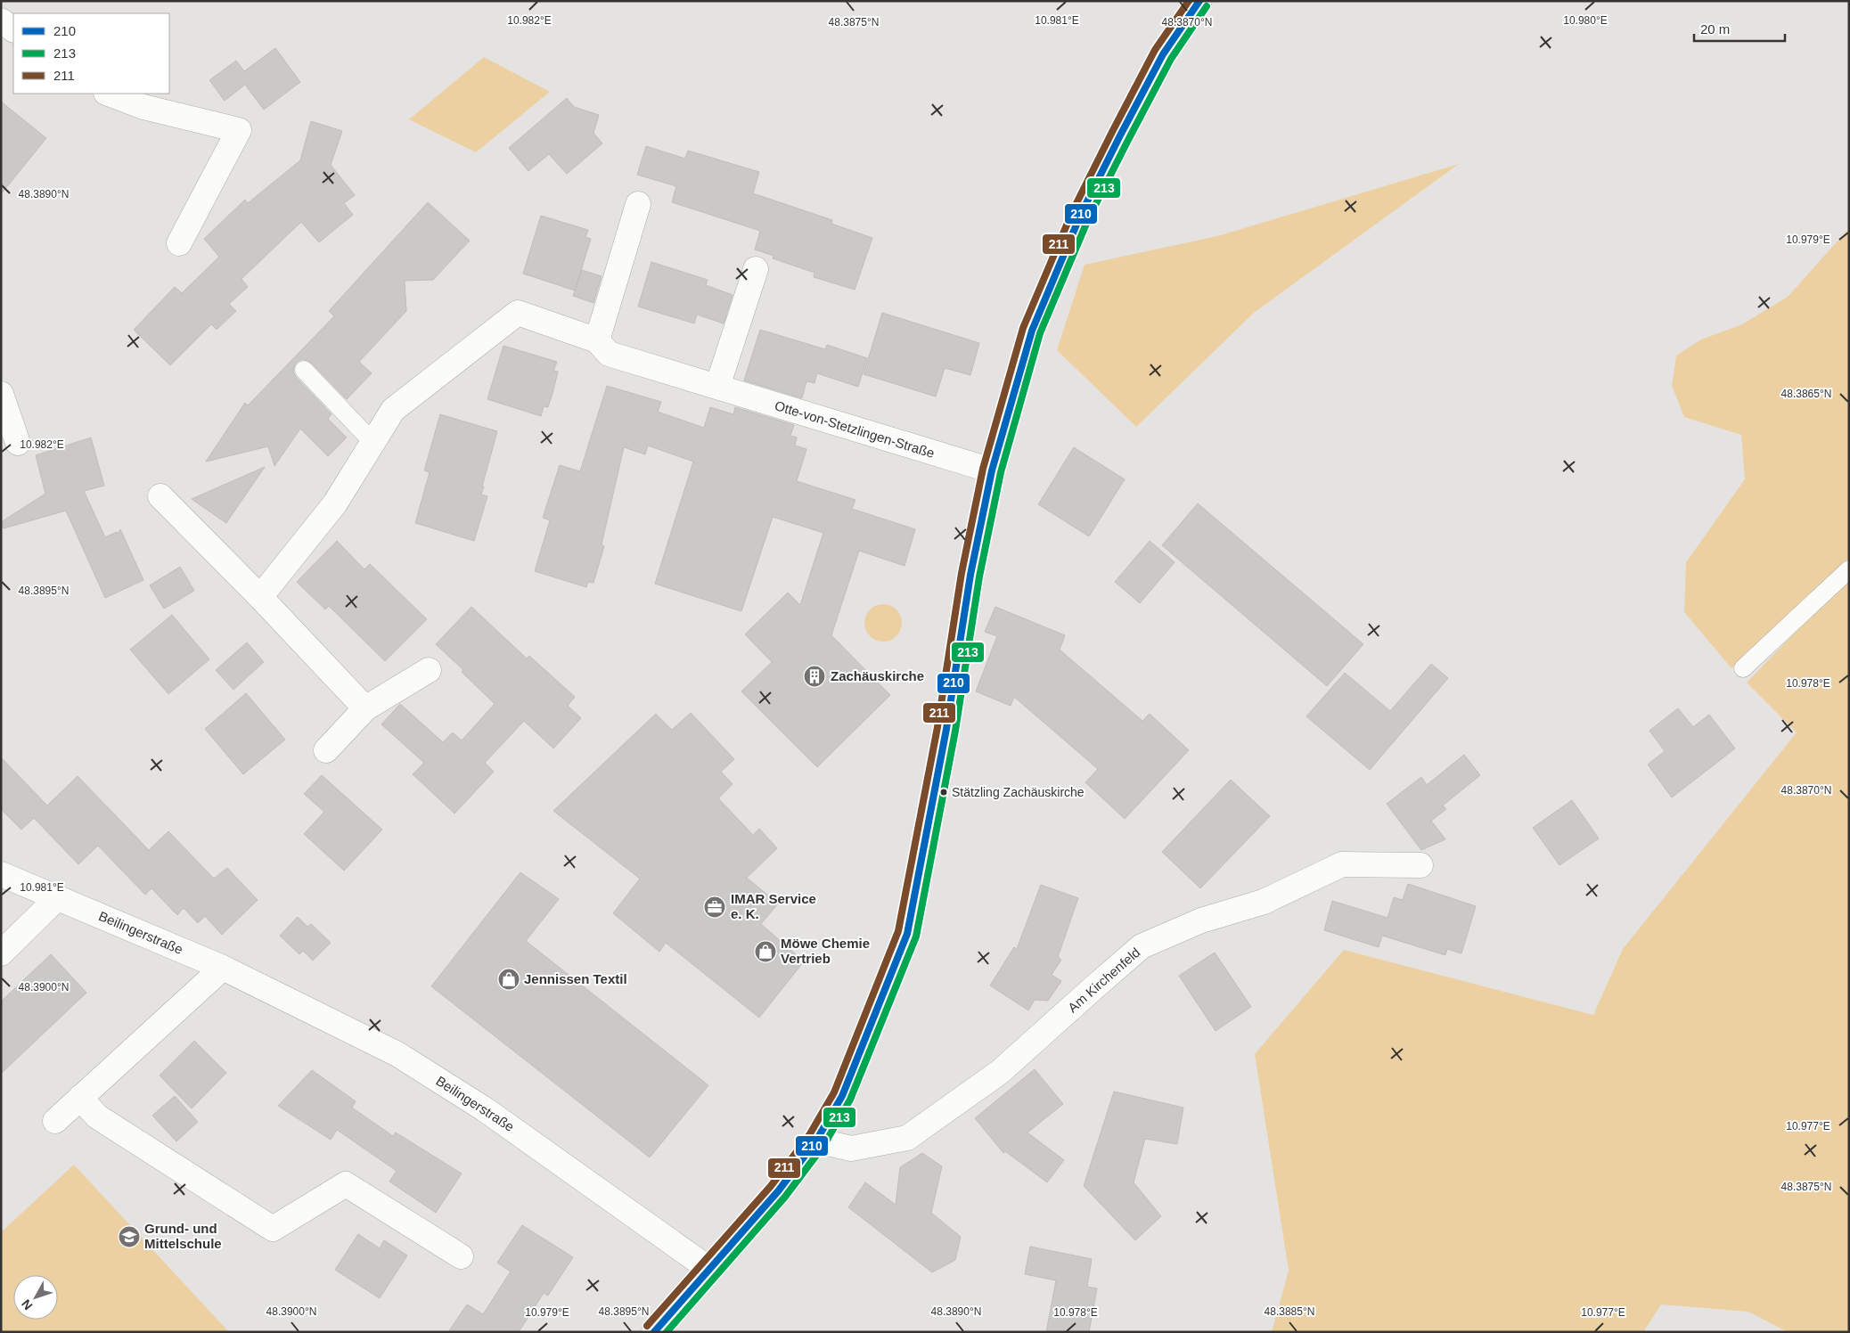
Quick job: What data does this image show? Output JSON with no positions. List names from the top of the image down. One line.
{"streets":{"street":["Otte-von-Stetzlingen-Straße","Beilingerstraße","Am Kirchenfeld"]},"places":{"building":["Zachäuskirche"],"other":["Stätzling Zachäuskirche"],"office":["IMAR Service e. K."],"shop":["Möwe Chemie Vertrieb","Jennissen Textil"],"school or university":["Grund- und Mittelschule"]},"lines":["transit line 210","transit line 211","transit line 213"],"legend":["210","213","211"],"scale_bar":"20 m","north":"bottom left","coordinates":["10.982°E","10.981°E","10.980°E","48.3875°N","48.3870°N","48.3890°N","10.979°E","48.3865°N","48.3895°N","10.978°E","48.3900°N","10.977°E","48.3885°N"]}
